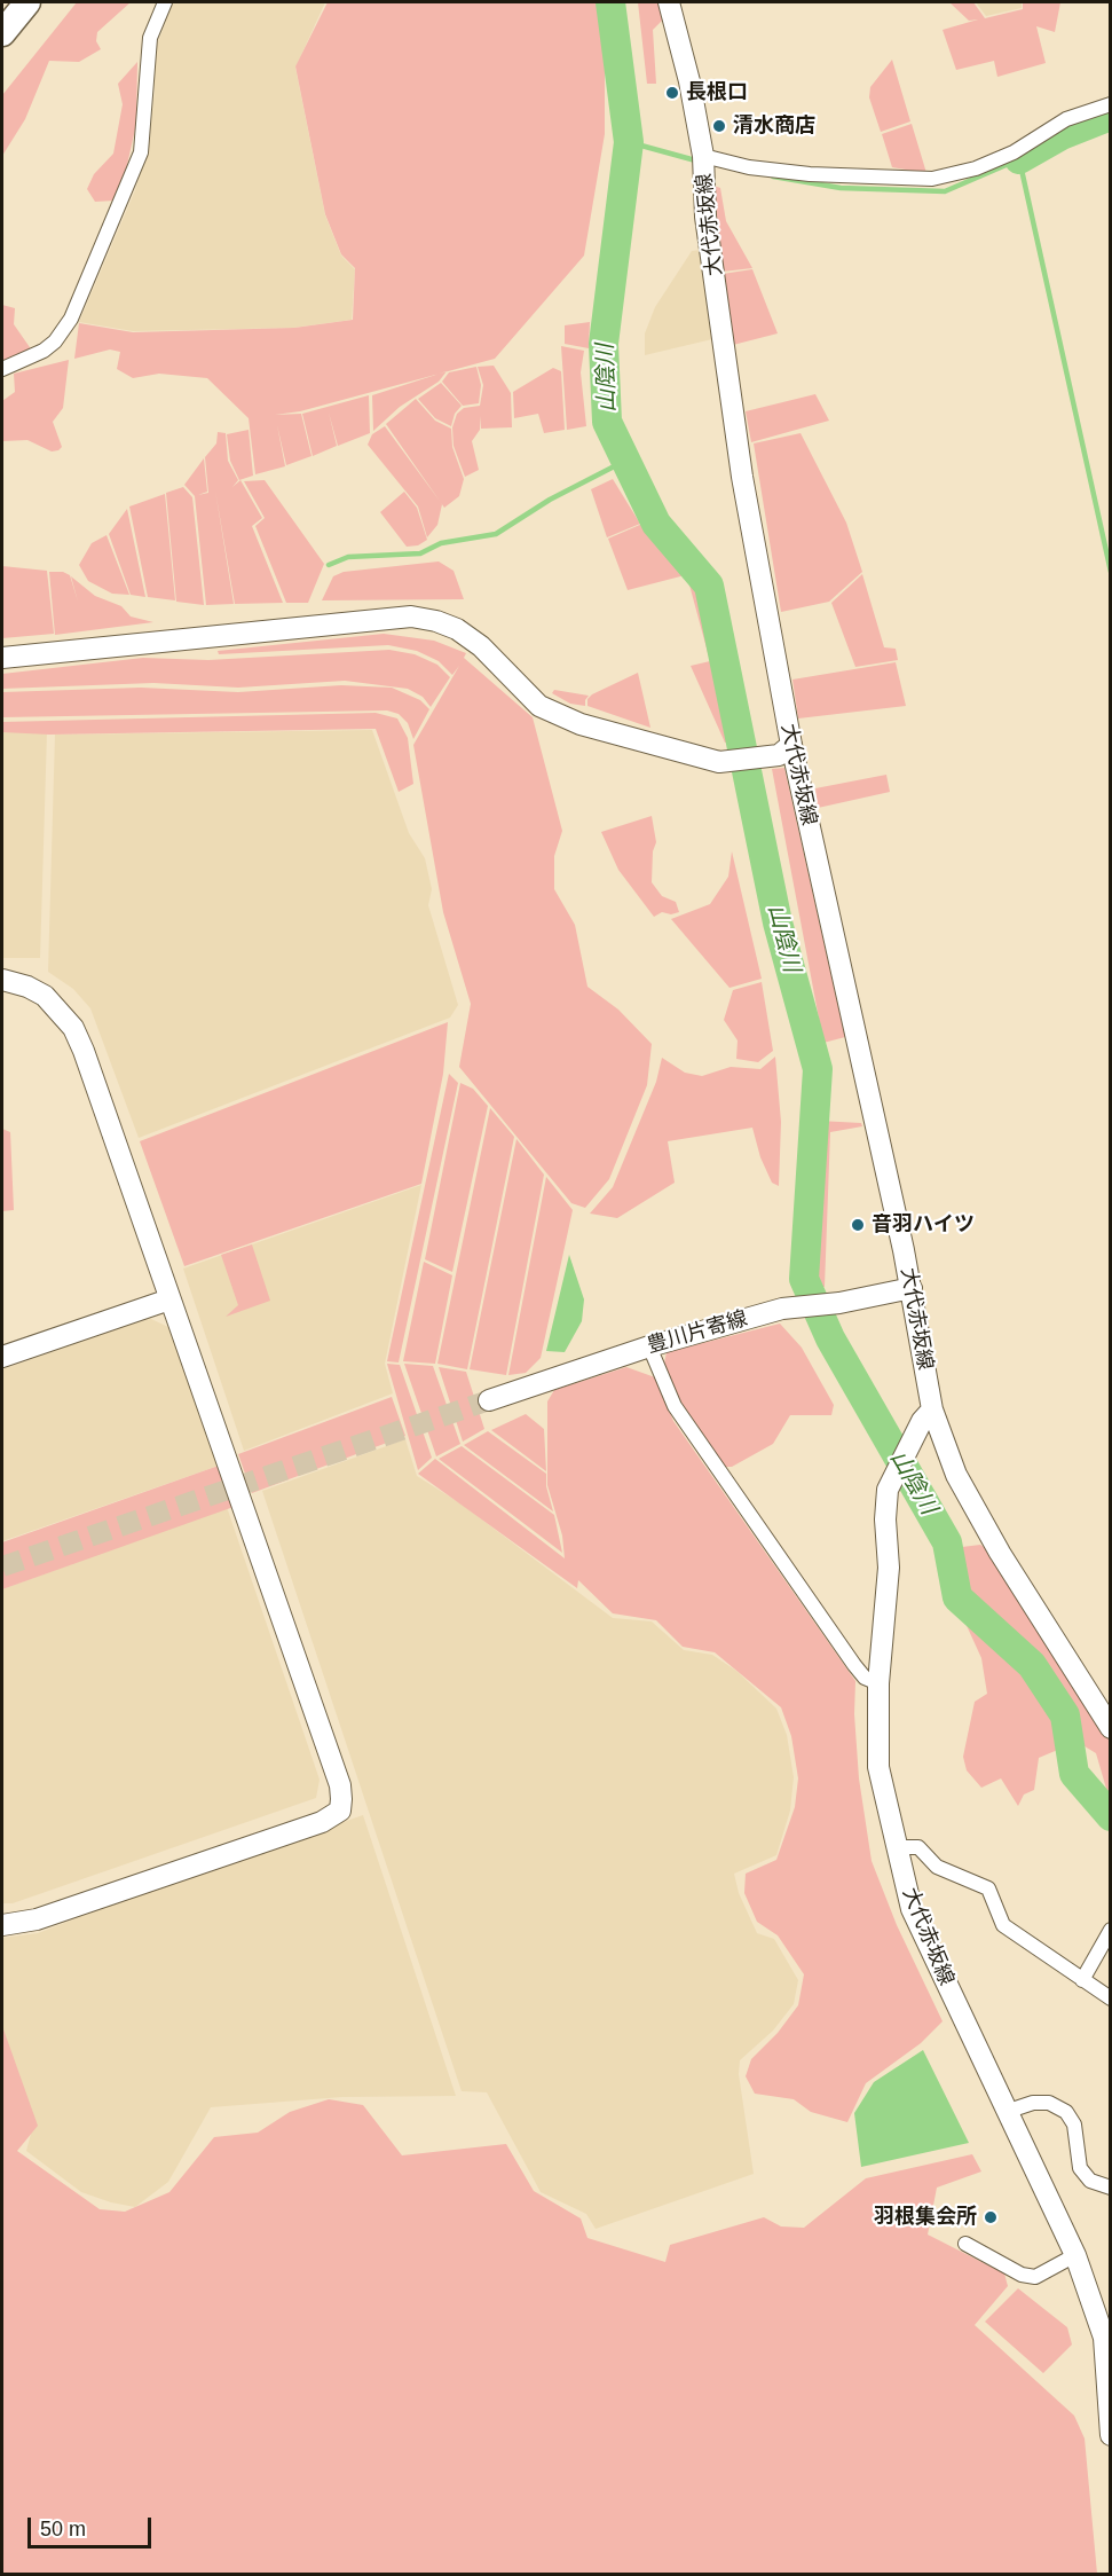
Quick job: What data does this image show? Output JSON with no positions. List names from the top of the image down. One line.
{"streets":{"main road":["大代赤坂線","豊川片寄線"]},"crossings":[["大代赤坂線","豊川片寄線"]],"water":["山陰川"],"places":["長根口","清水商店","音羽ハイツ","羽根集会所"],"scale_bar":"50 m"}
